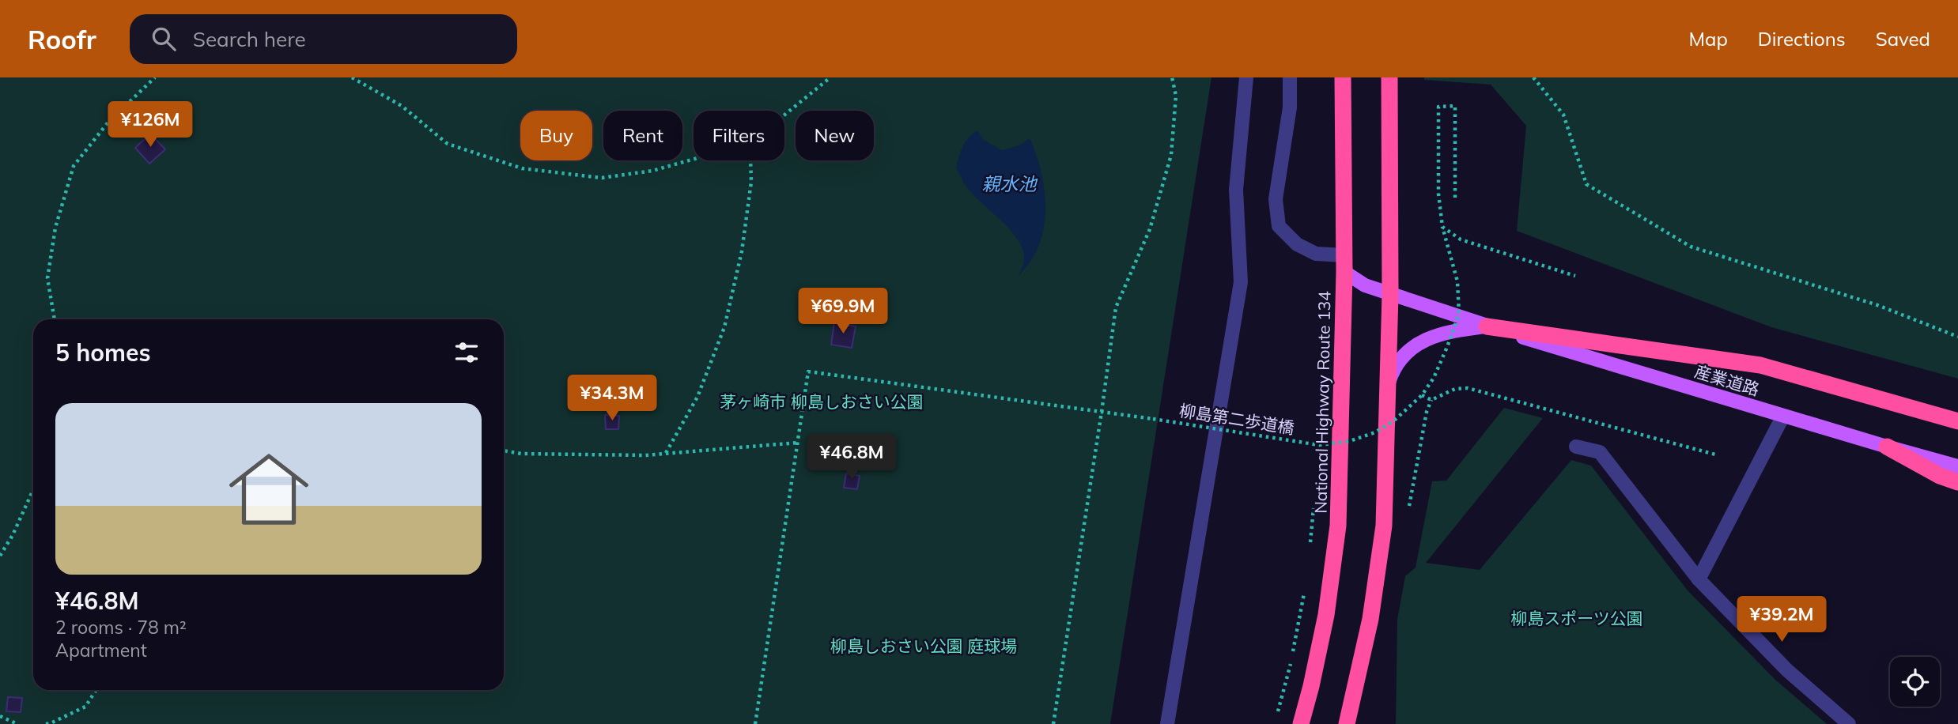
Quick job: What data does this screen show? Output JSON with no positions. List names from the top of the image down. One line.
{"streets":{"highway":["National Highway Route 134"],"main road":["産業道路"],"path":["柳島第二歩道橋"]},"crossings":[["産業道路","National Highway Route 134"]],"water":["親水池"],"parks":["茅ヶ崎市 柳島しおさい公園","柳島スポーツ公園","柳島しおさい公園 庭球場"],"page":{"header":"Roofr","search":"Search here","nav":["Map","Directions","Saved"],"price":["¥126M","¥69.9M","¥34.3M","¥46.8M","¥39.2M"],"chip":["Buy","Rent","Filters","New"],"heading":"5 homes","list":[{"name":"¥46.8M","note":"2 rooms · 78 m² · Apartment"}]}}
